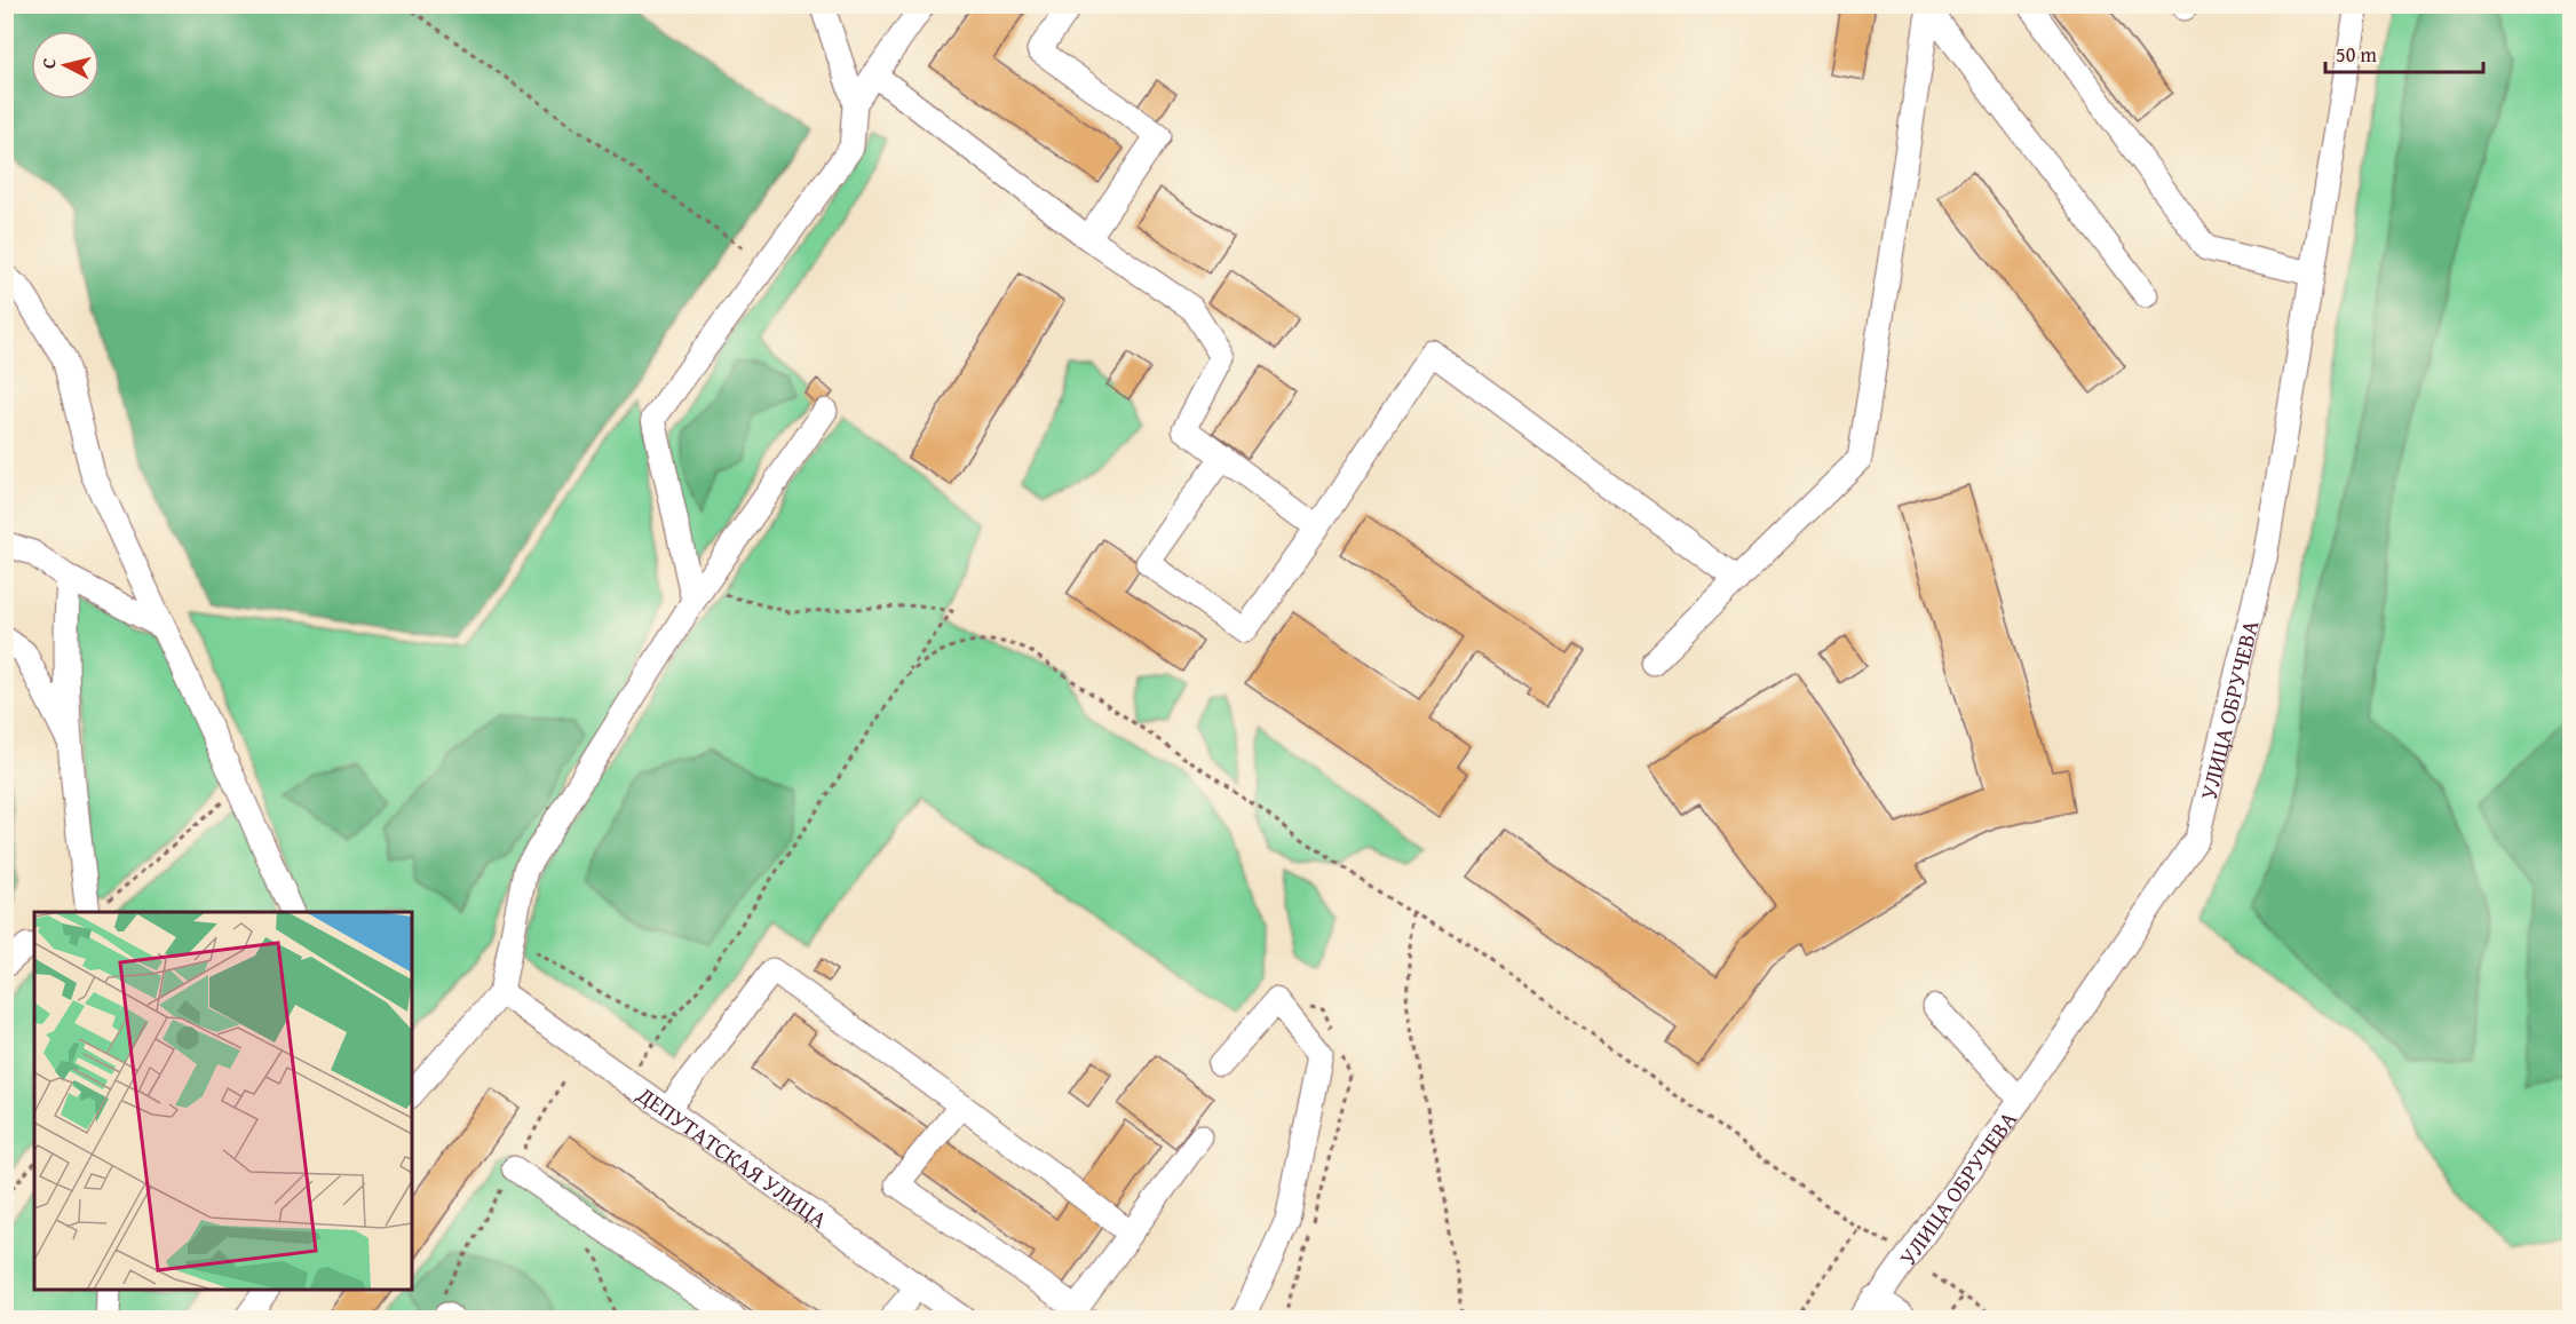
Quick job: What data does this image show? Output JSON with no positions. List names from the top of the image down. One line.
{"streets":{"street":["УЛИЦА ОБРУЧЕВА","ДЕПУТАТСКАЯ УЛИЦА"]},"scale_bar":"50 m","north":"left"}
